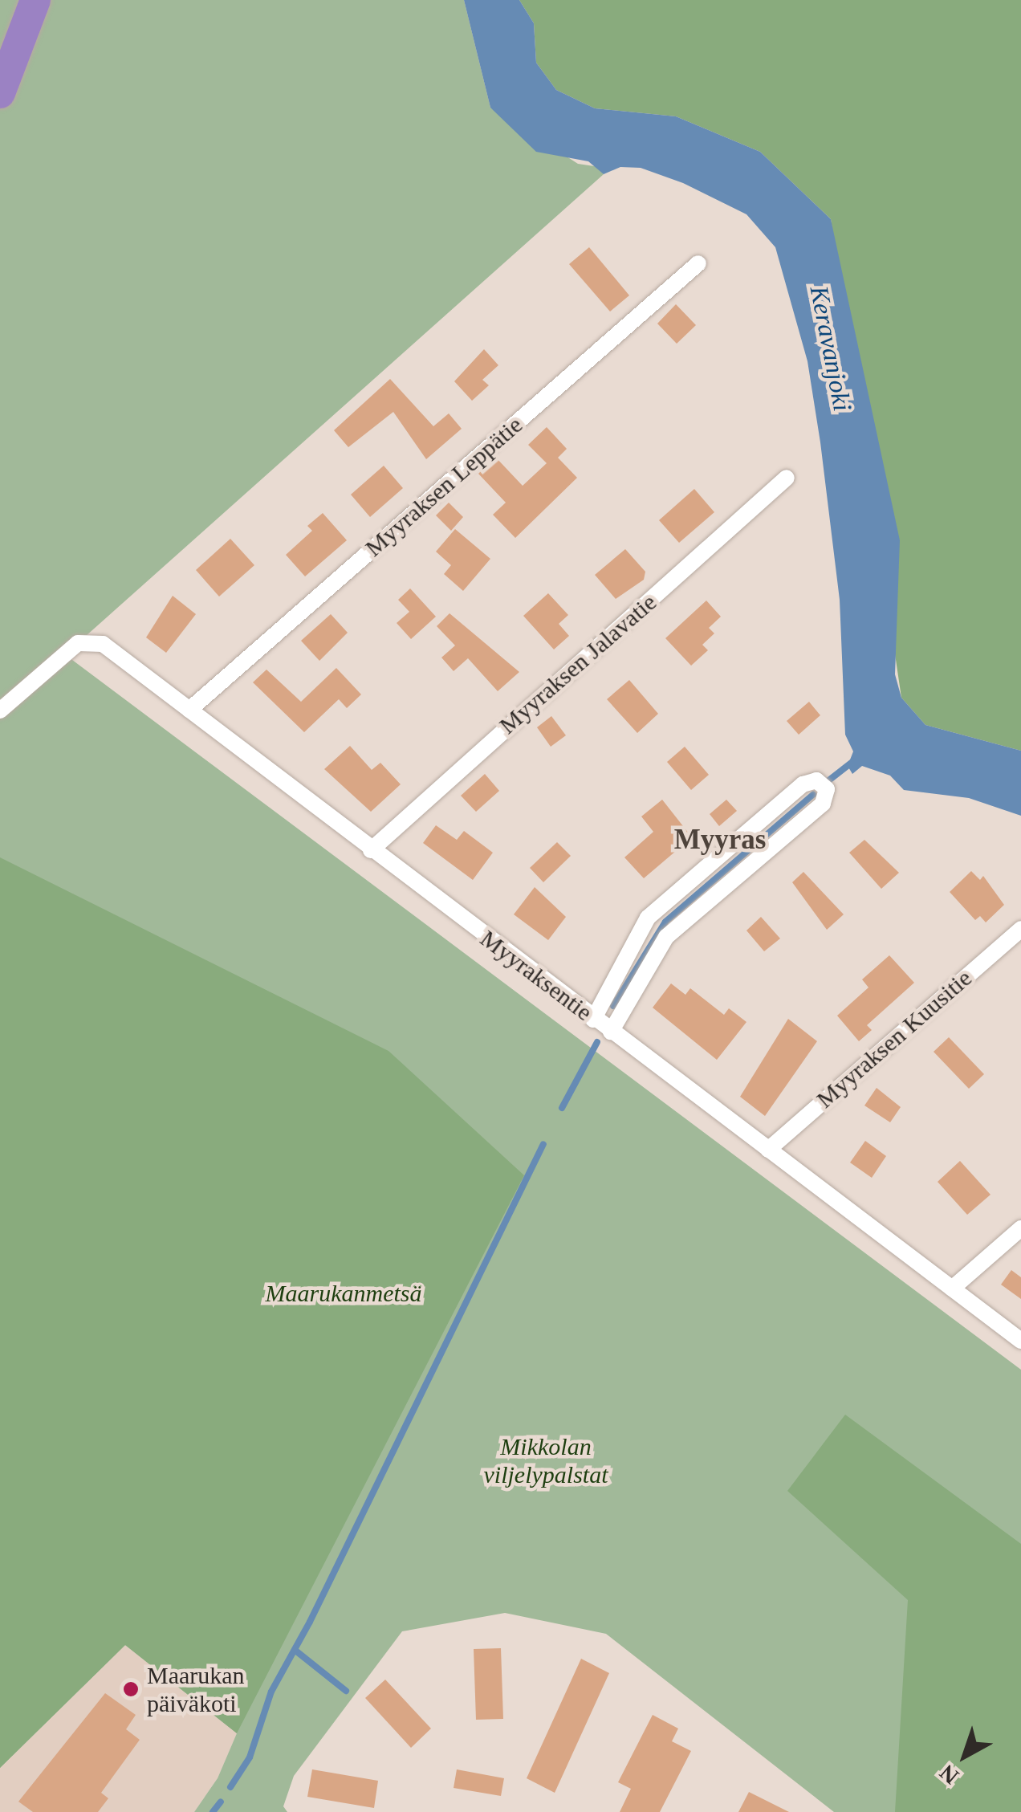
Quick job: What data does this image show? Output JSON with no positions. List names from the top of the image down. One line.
{"streets":{"street":["Myyraksen Leppätie","Myyraksen Jalavatie","Myyraksentie","Myyraksen Kuusitie"]},"crossings":[["Myyraksen Leppätie","Myyraksentie"],["Myyraksen Jalavatie","Myyraksentie"],["Myyraksentie","Myyraksen Kuusitie"]],"districts":["Myyras"],"water":["Keravanjoki"],"parks":["Maarukanmetsä","Mikkolan viljelypalstat"],"places":["Maarukan päiväkoti"],"north":"bottom left"}
